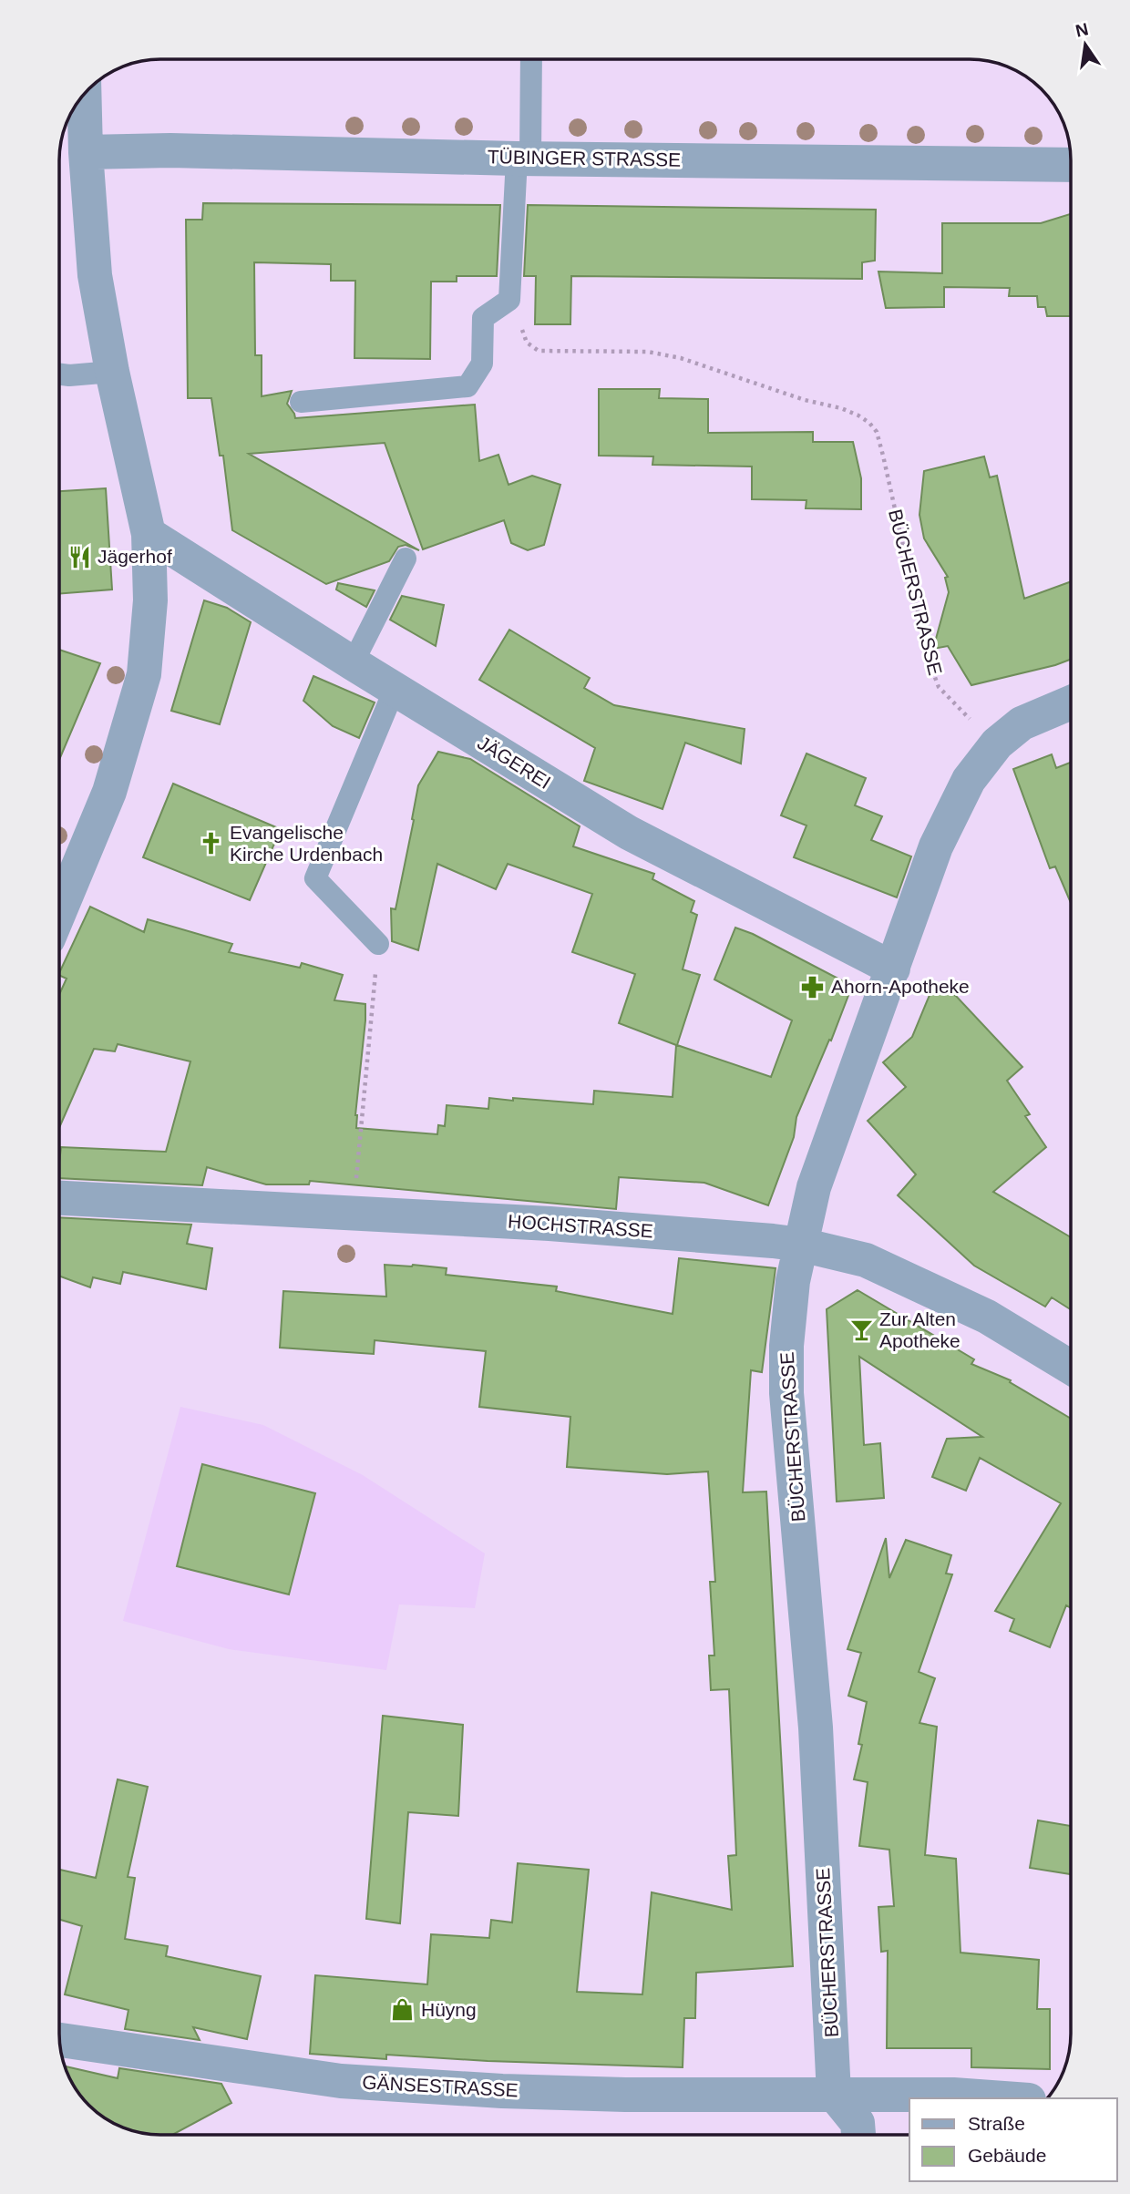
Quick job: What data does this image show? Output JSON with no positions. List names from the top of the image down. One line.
{"streets":{"street":["TÜBINGER STRASSE","BÜCHERSTRASSE","JÄGEREI","HOCHSTRASSE","GÄNSESTRASSE"]},"crossings":[["BÜCHERSTRASSE","JÄGEREI"],["BÜCHERSTRASSE","HOCHSTRASSE"],["BÜCHERSTRASSE","GÄNSESTRASSE"]],"places":{"restaurant":["Jägerhof"],"church":["Evangelische Kirche Urdenbach"],"pharmacy":["Ahorn-Apotheke"],"bar":["Zur Alten Apotheke"],"shop":["Hüyng"]},"legend":["Straße","Gebäude"],"north":"top"}
